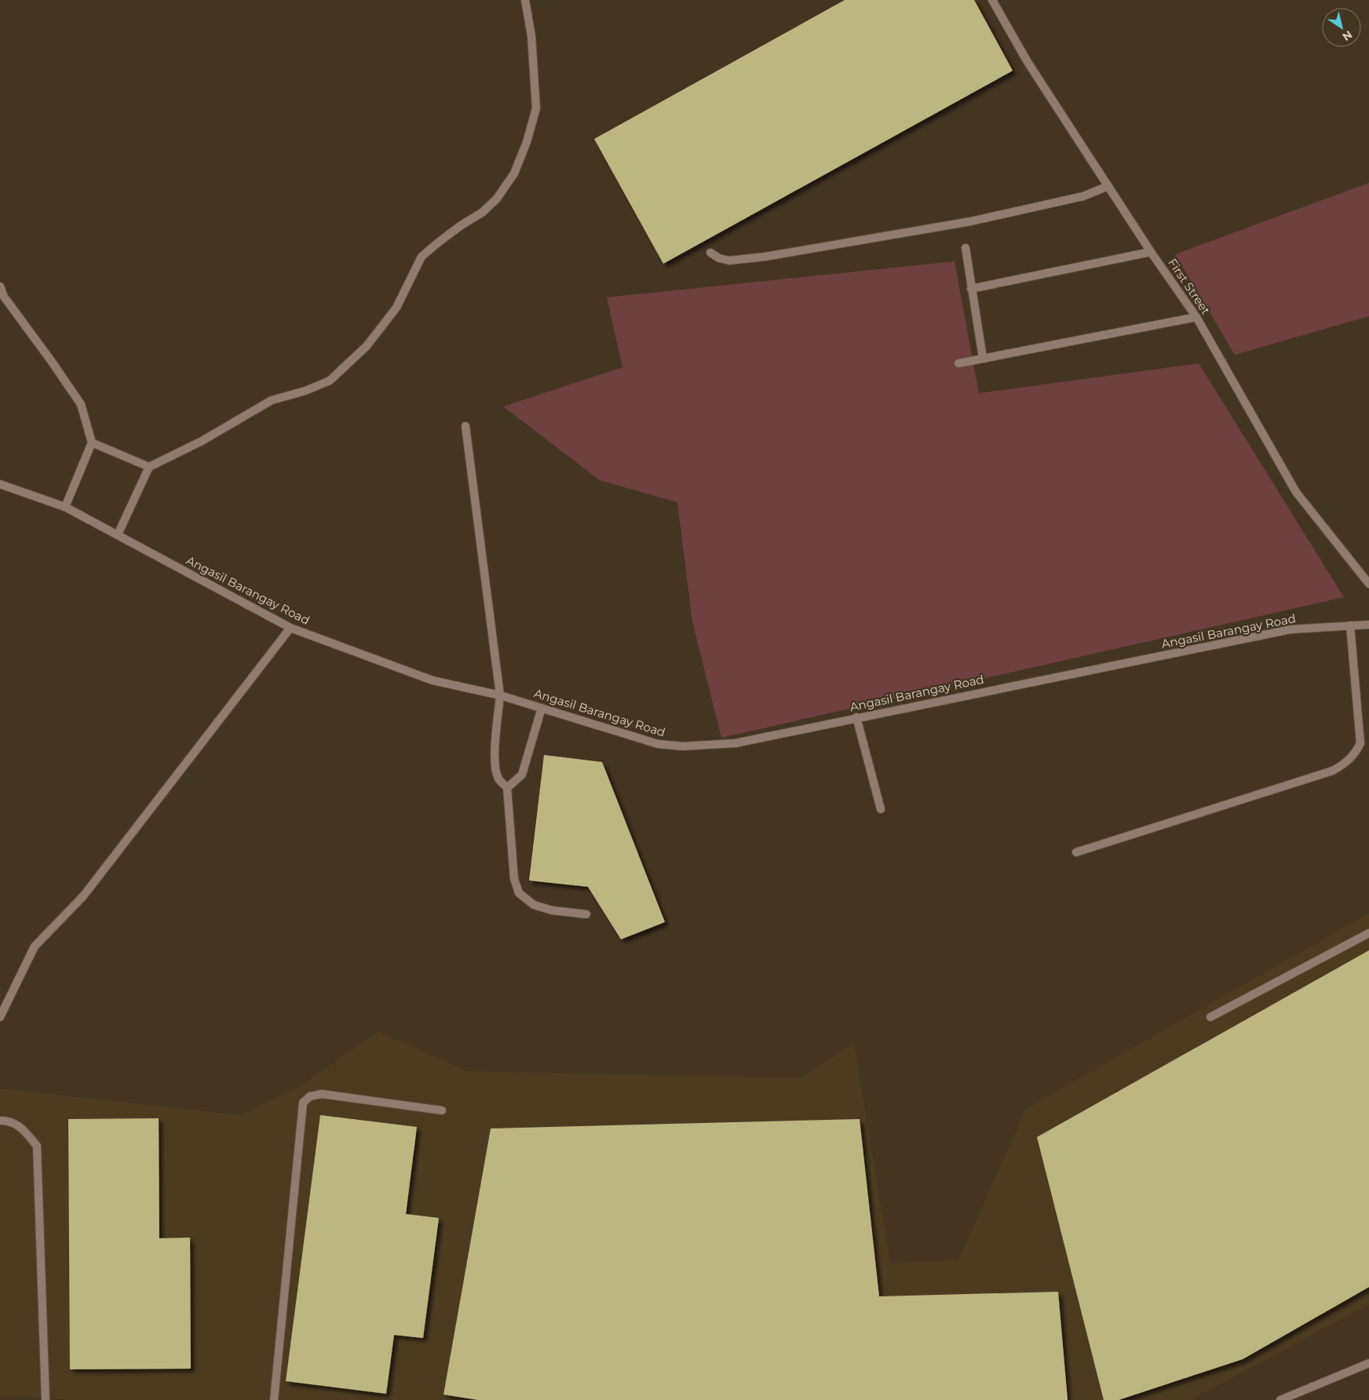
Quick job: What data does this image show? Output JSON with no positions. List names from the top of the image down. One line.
{"streets":{"street":["First Street","Angasil Barangay Road"]},"north":"bottom right"}
